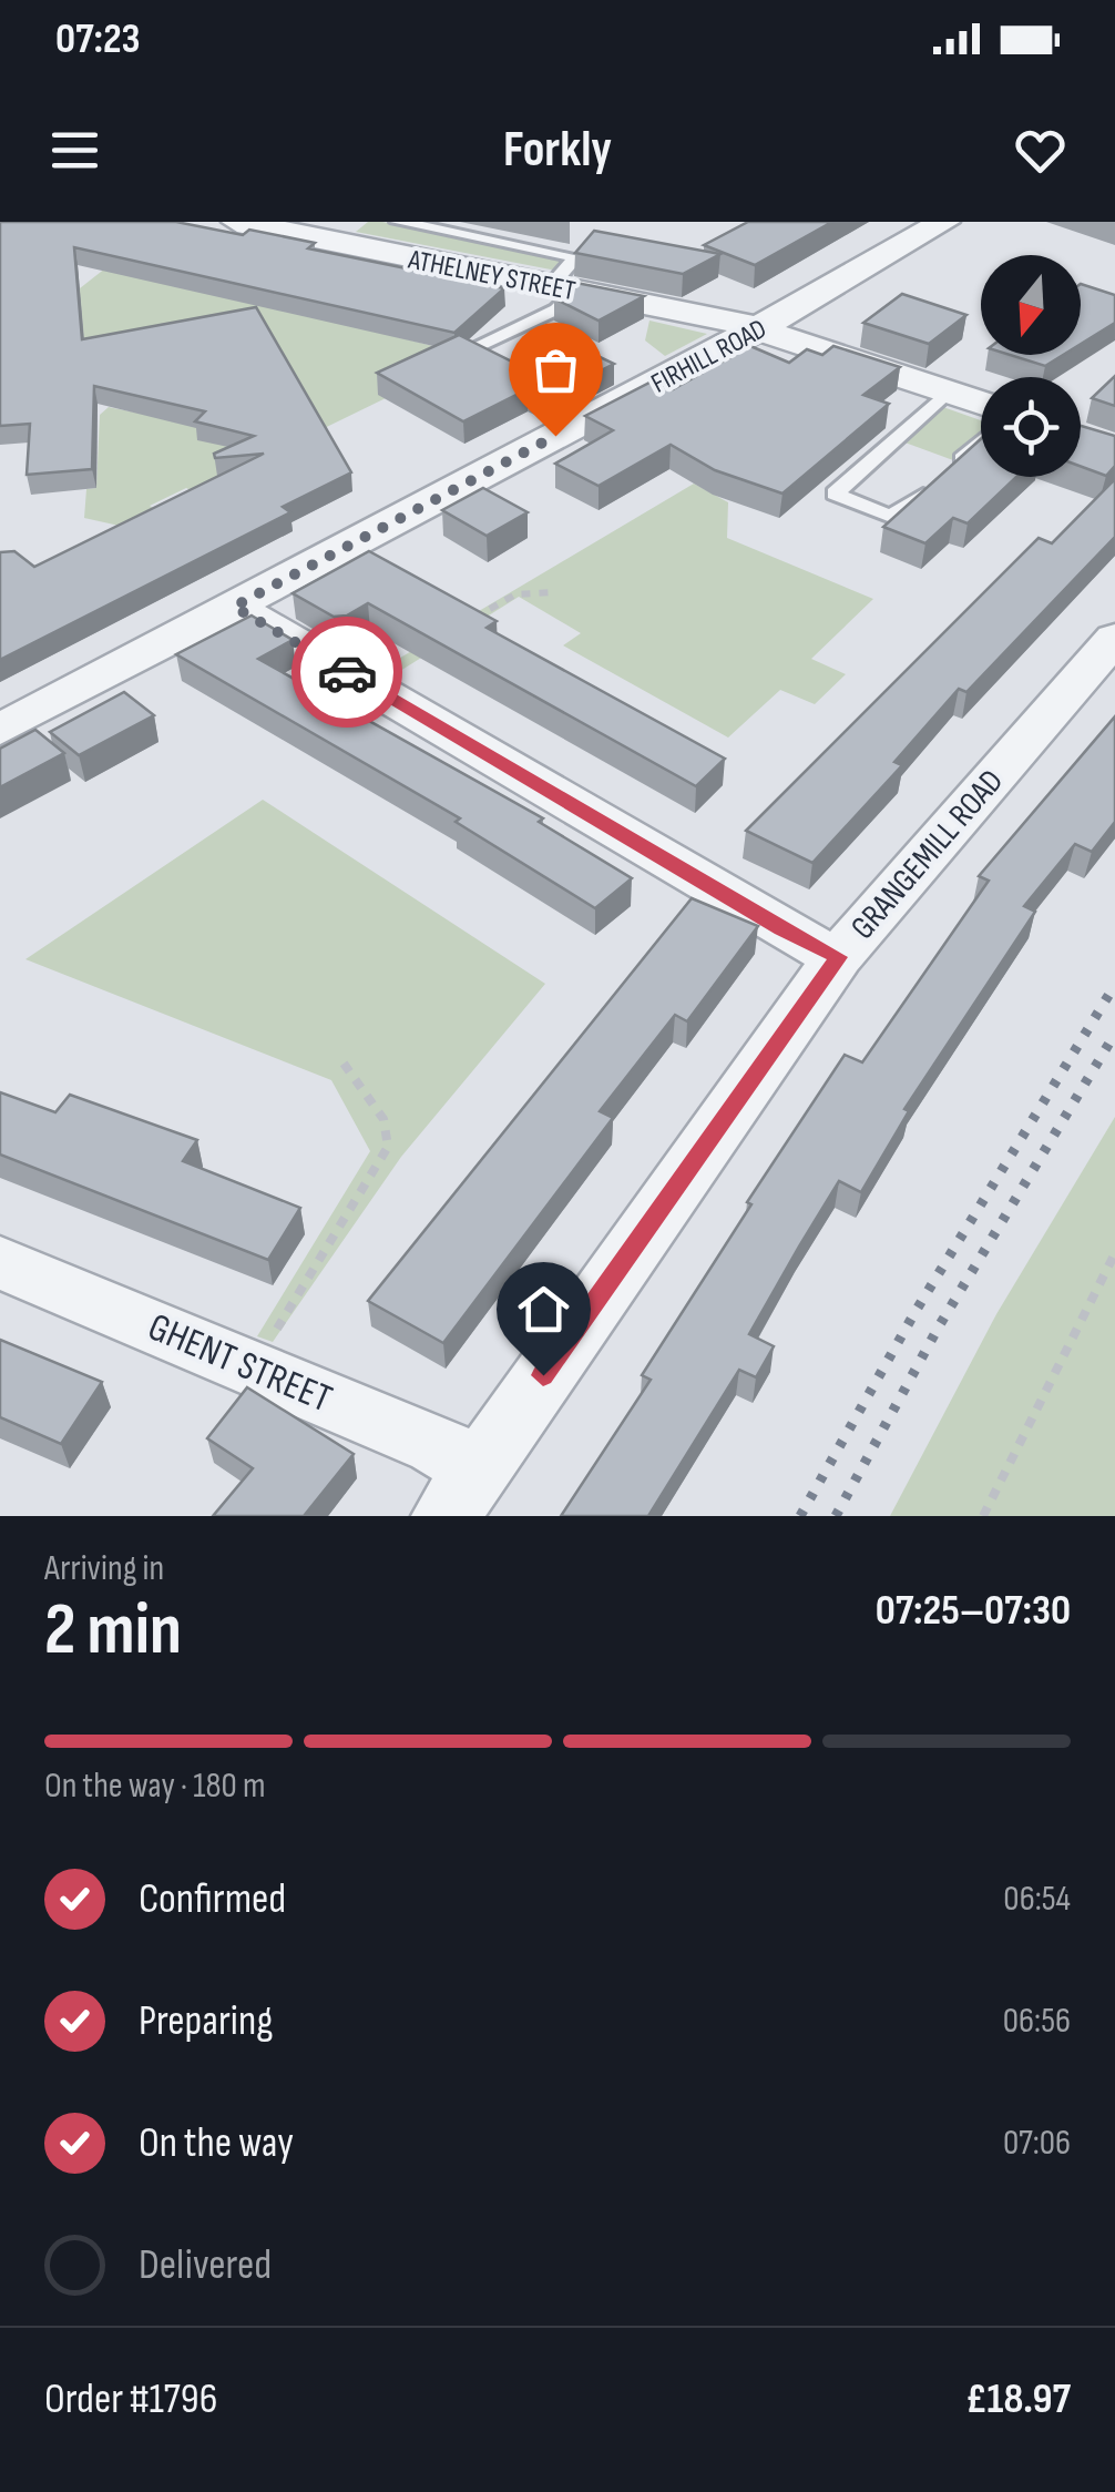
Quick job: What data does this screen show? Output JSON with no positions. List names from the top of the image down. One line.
{"streets":{"street":["ATHELNEY STREET","FIRHILL ROAD","GRANGEMILL ROAD","GHENT STREET"]},"crossings":[["ATHELNEY STREET","FIRHILL ROAD"],["GRANGEMILL ROAD","GHENT STREET"]],"north":"bottom","page":{"status":"07:23","header":"Forkly","heading":["2 min","Arriving in","07:25–07:30"],"panel":["Order #1796","£18.97"],"bar":"On the way · 180 m","list":[["Confirmed","06:54"],["Preparing","06:56"],["On the way","07:06"],"Delivered"]}}
